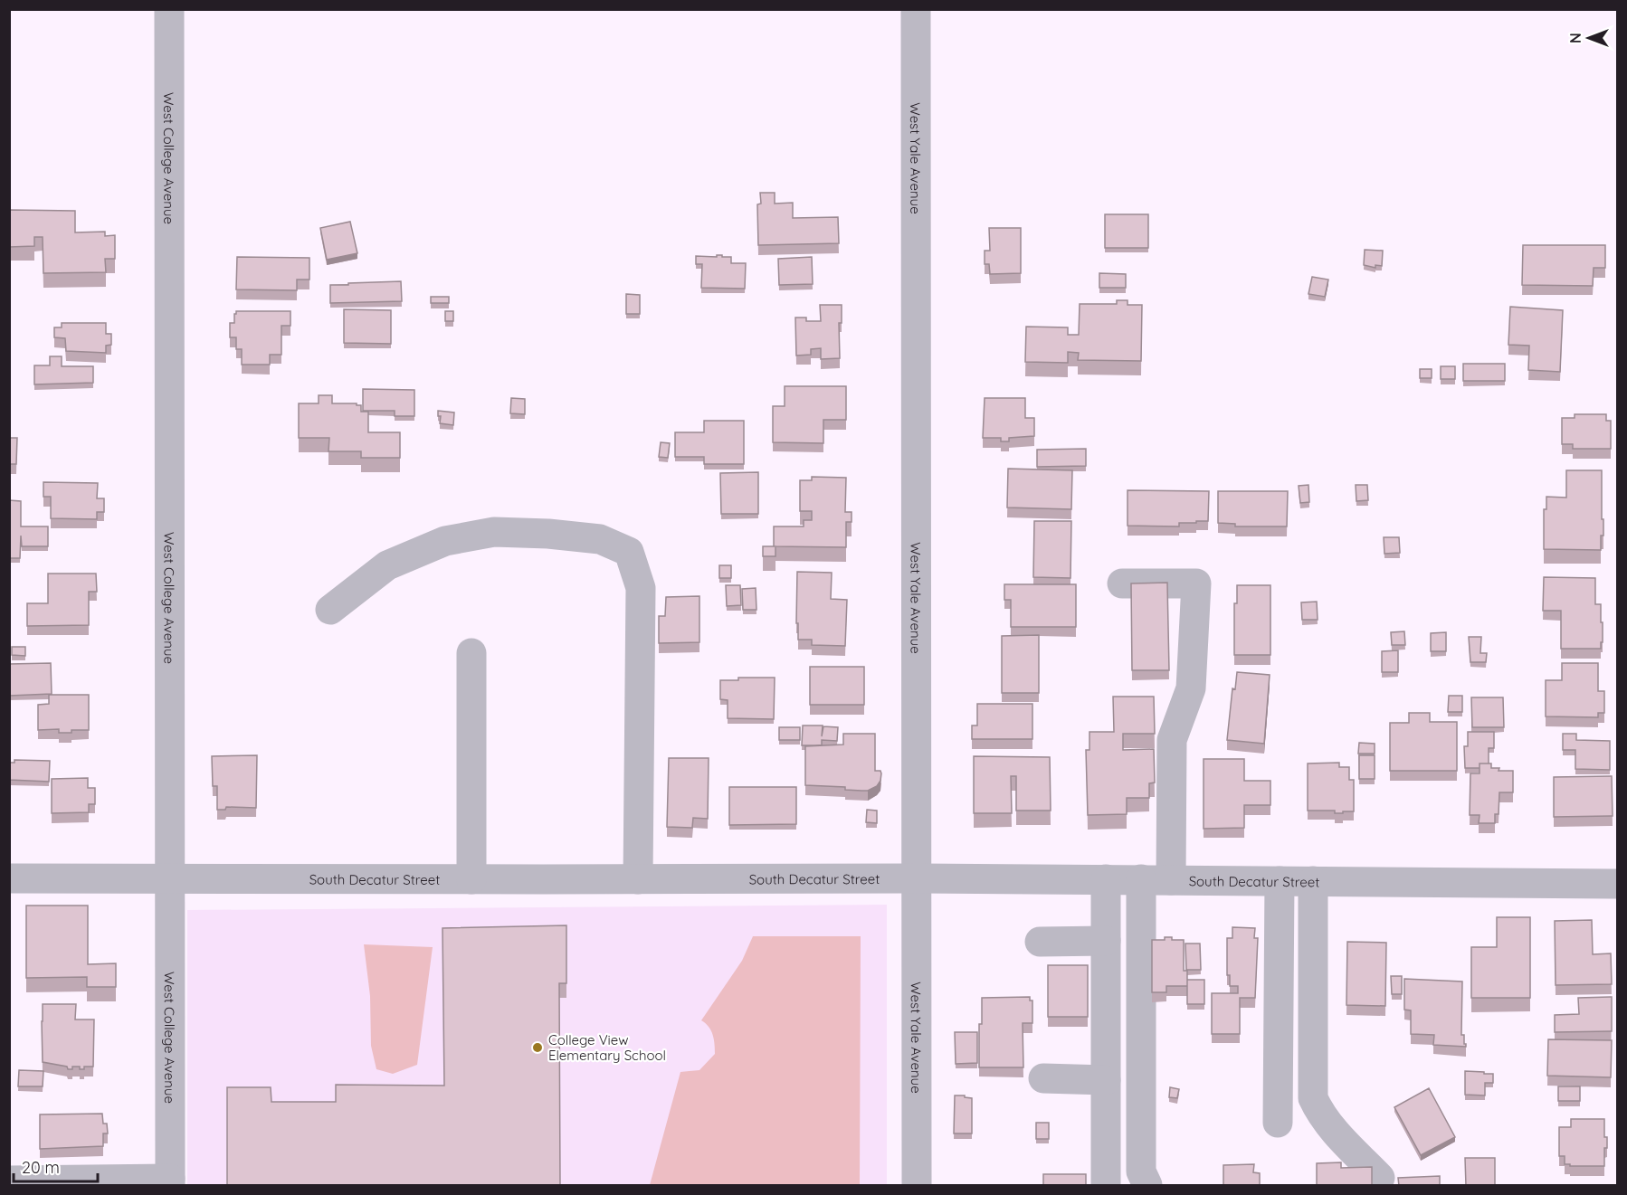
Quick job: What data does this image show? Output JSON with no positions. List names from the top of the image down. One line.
{"streets":{"street":["West Yale Avenue","West College Avenue","South Decatur Street"]},"crossings":[["West Yale Avenue","South Decatur Street"],["West College Avenue","South Decatur Street"]],"places":["College View Elementary School"],"scale_bar":"20 m","north":"left"}
